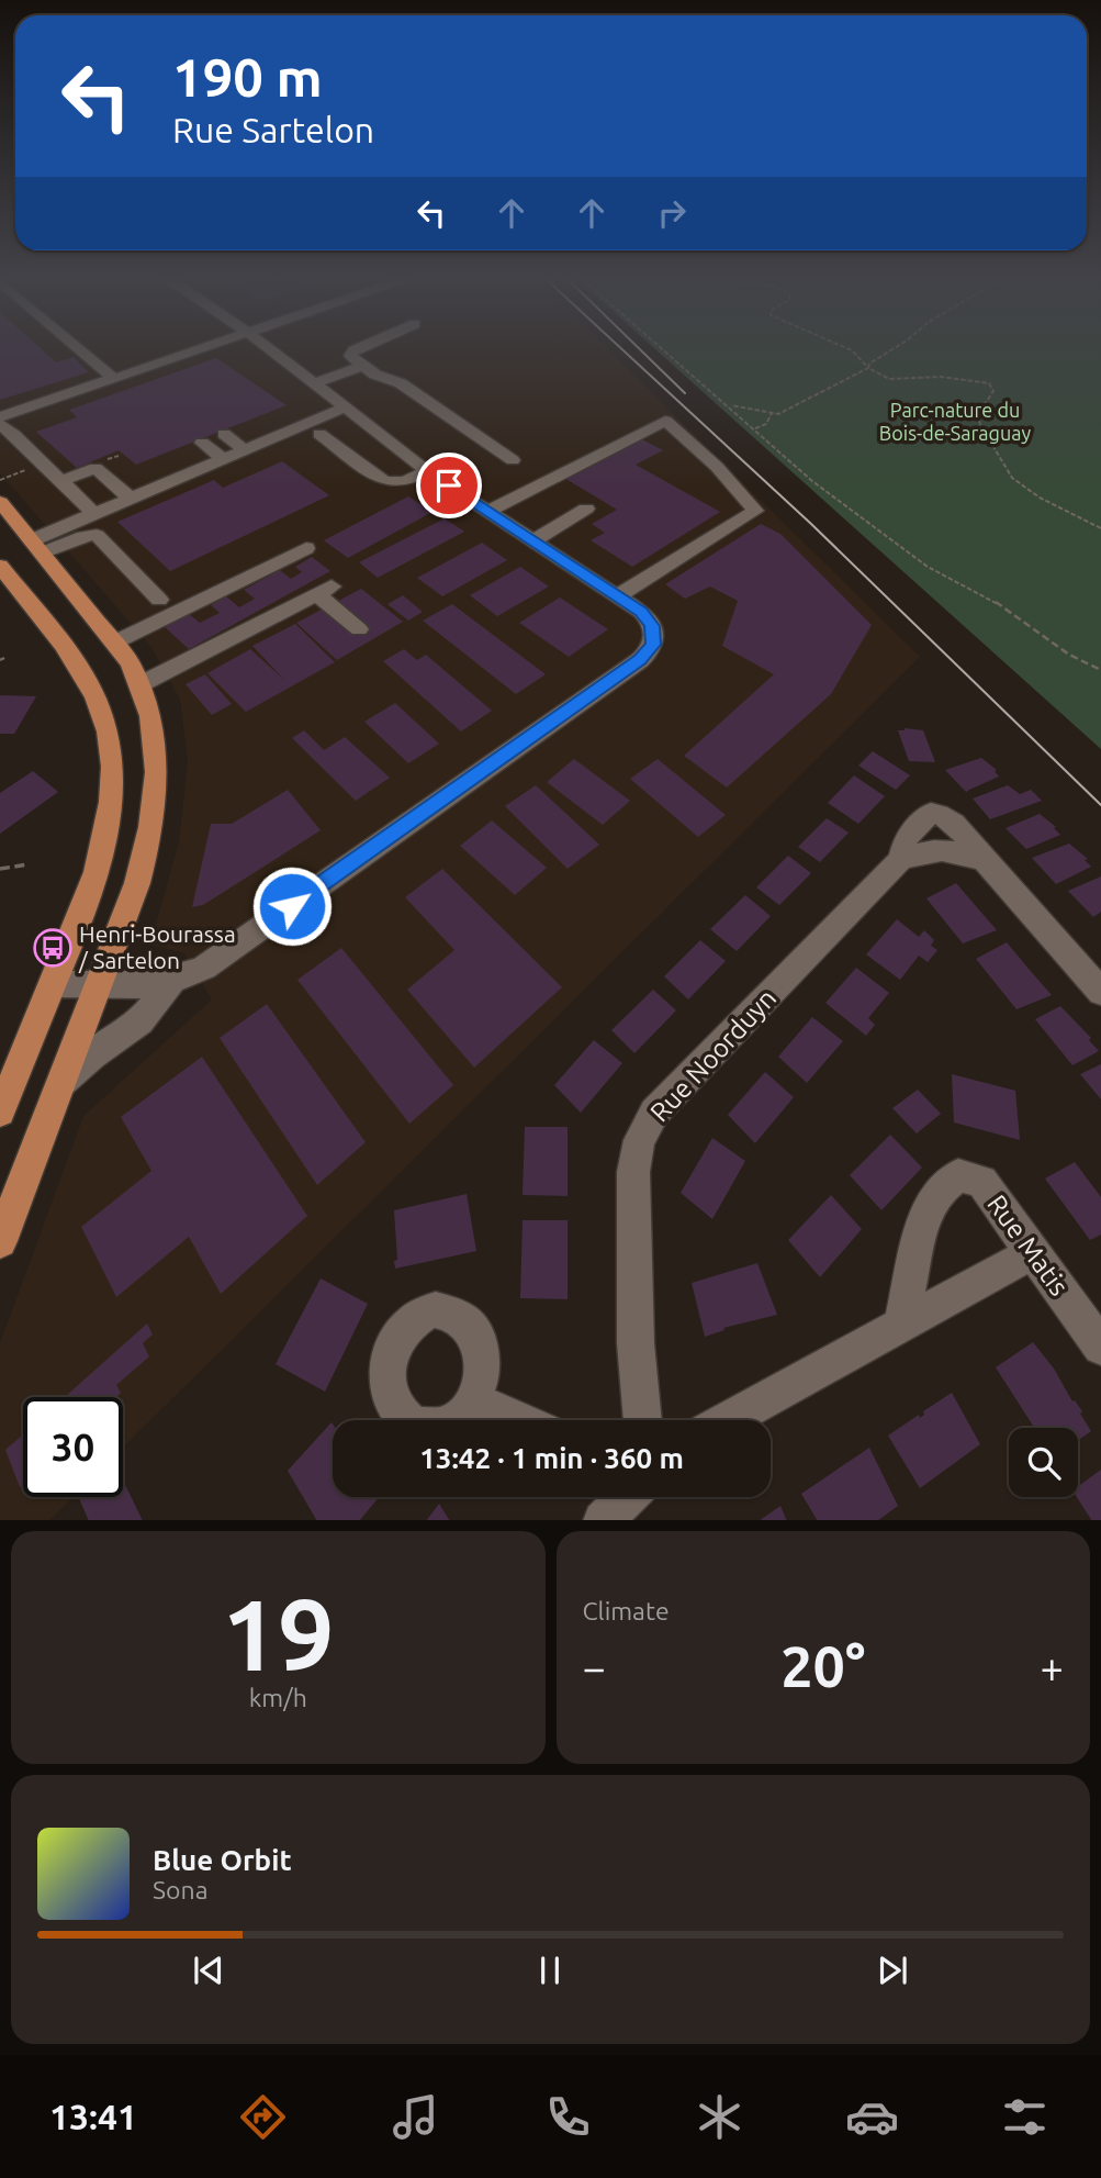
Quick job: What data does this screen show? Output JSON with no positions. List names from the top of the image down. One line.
{"streets":{"street":["Rue Noorduyn","Rue Matis"]},"parks":["Parc-nature du Bois-de-Saraguay"],"places":{"bus stop":["Henri-Bourassa / Sartelon"]},"page":{"turn":["190 m","Rue Sartelon"],"limit":"30","trip":"13:42 · 1 min · 360 m","tile":[["19","km/h"],"Climate"],"heat":["−","20°","+"],"song":["Blue Orbit","Sona"],"tabs":"13:41"}}
